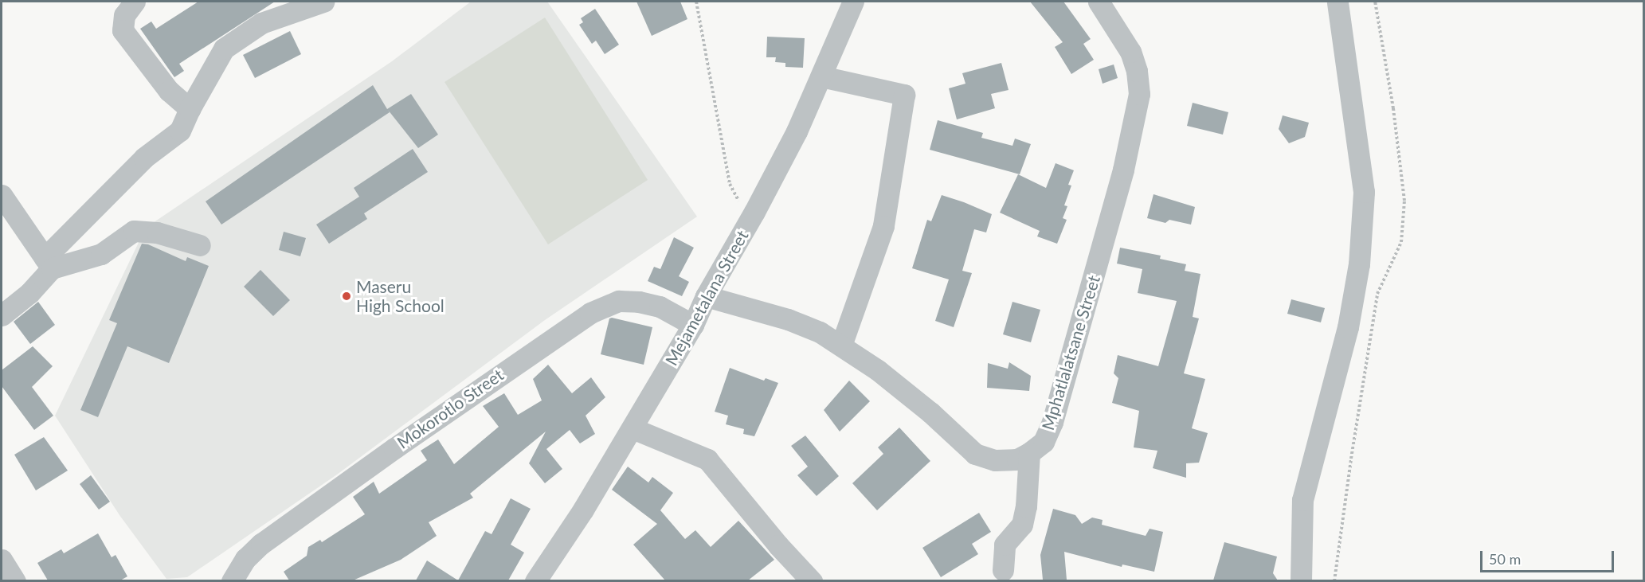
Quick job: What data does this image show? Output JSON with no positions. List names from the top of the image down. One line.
{"streets":{"street":["Mejametalana Street","Mphatlalatsane Street","Mokorotlo Street"]},"crossings":[["Mejametalana Street","Mphatlalatsane Street"],["Mejametalana Street","Mokorotlo Street"]],"places":["Maseru High School"],"scale_bar":"50 m"}
